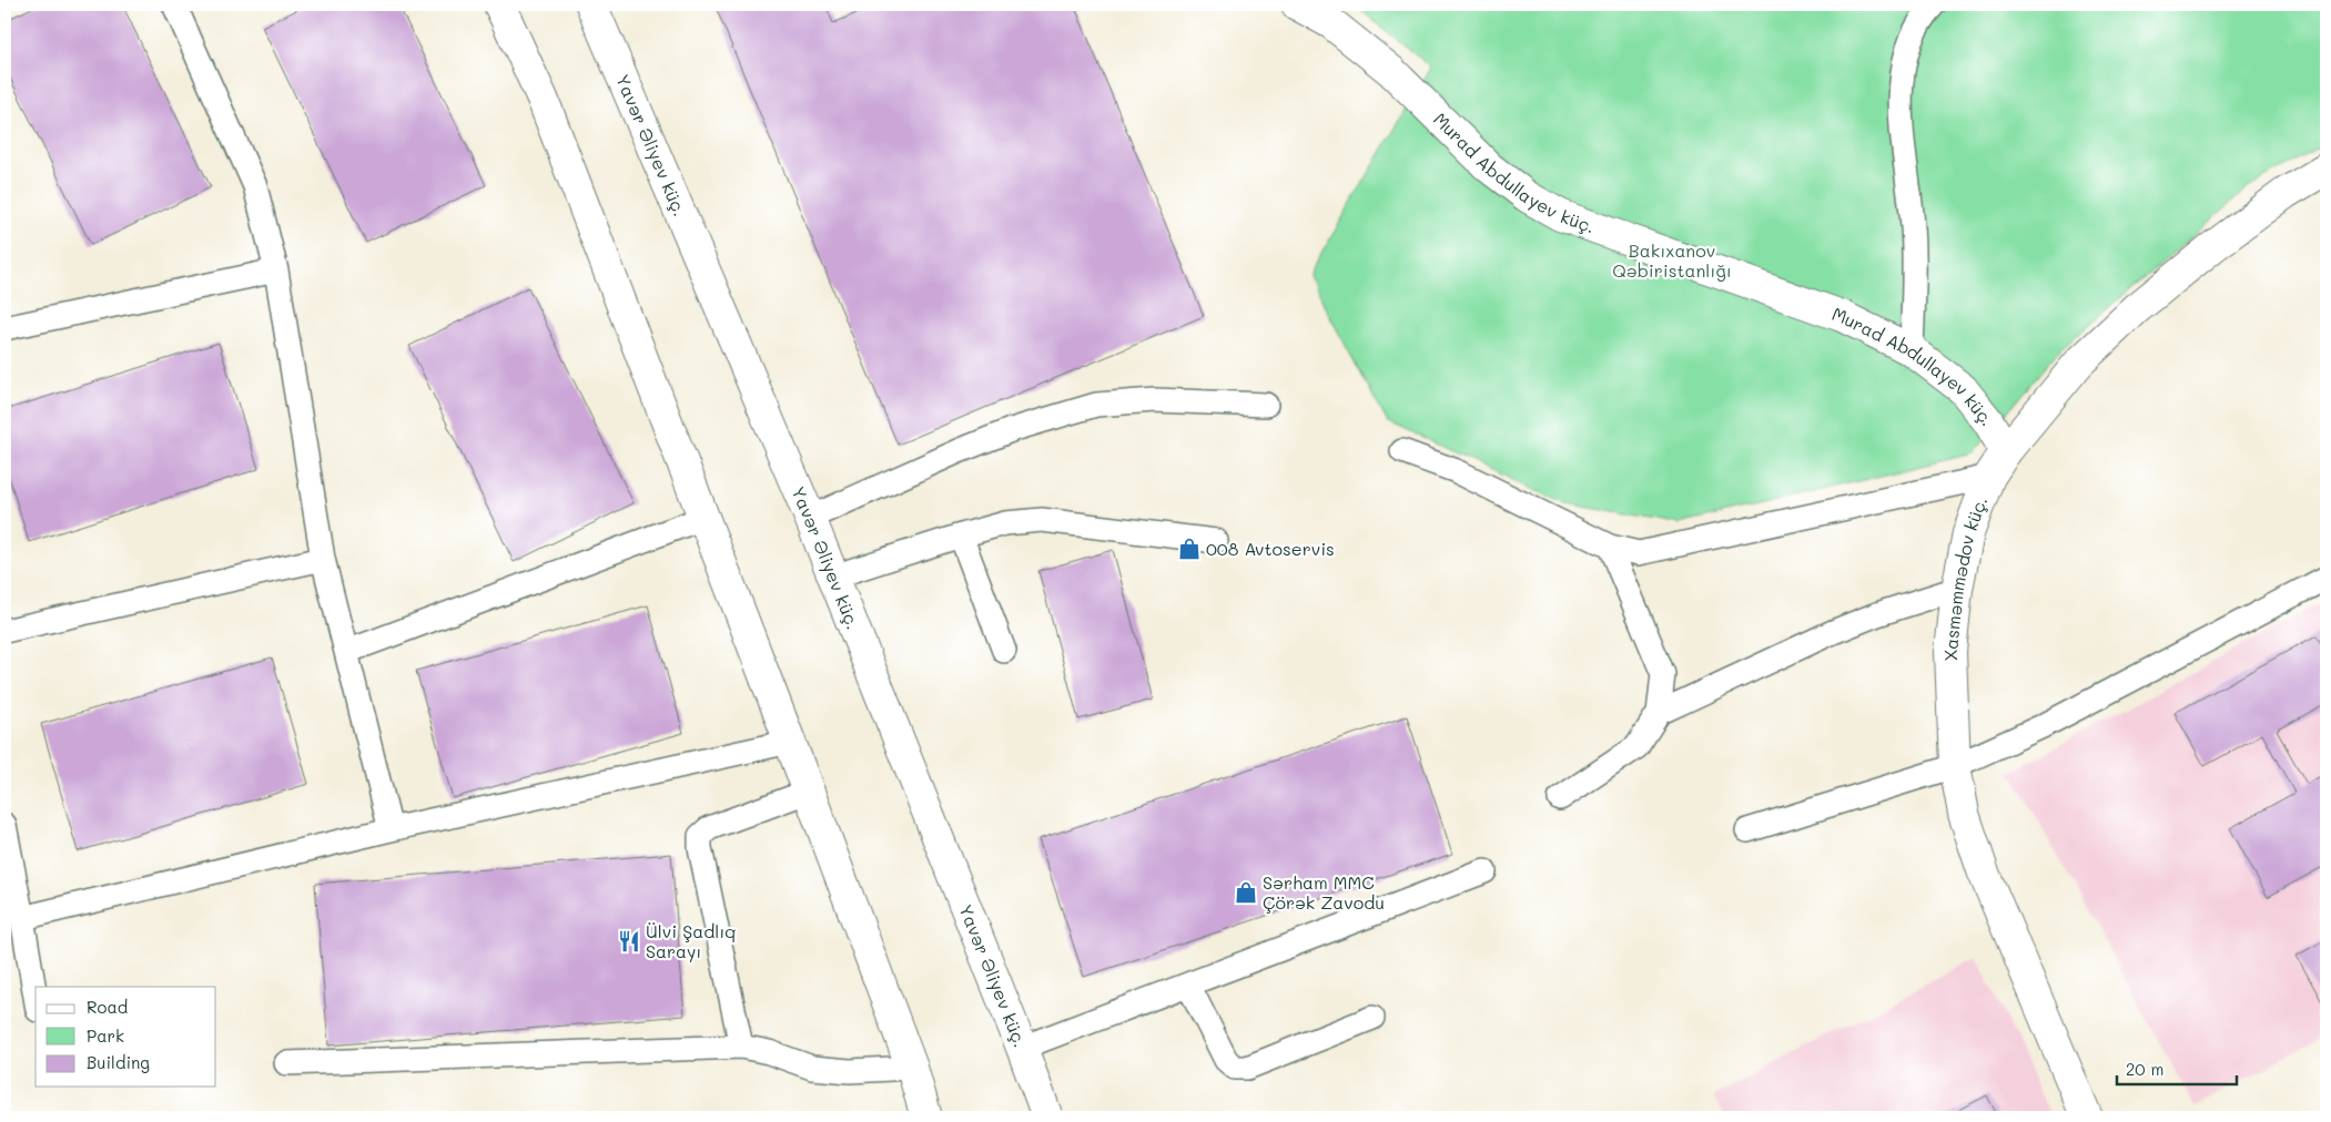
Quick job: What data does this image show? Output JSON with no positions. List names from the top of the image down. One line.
{"streets":{"main road":["Yavər Əliyev küç.","Murad Abdullayev küç.","Xasməmmədov küç."]},"crossings":[["Murad Abdullayev küç.","Xasməmmədov küç."]],"parks":["Bakıxanov Qəbiristanlığı"],"places":{"shop":["008 Avtoservis","Sərham MMC Çörək Zavodu"],"restaurant":["Ülvi Şadlıq Sarayı"]},"legend":["Road","Park","Building"],"scale_bar":"20 m"}
